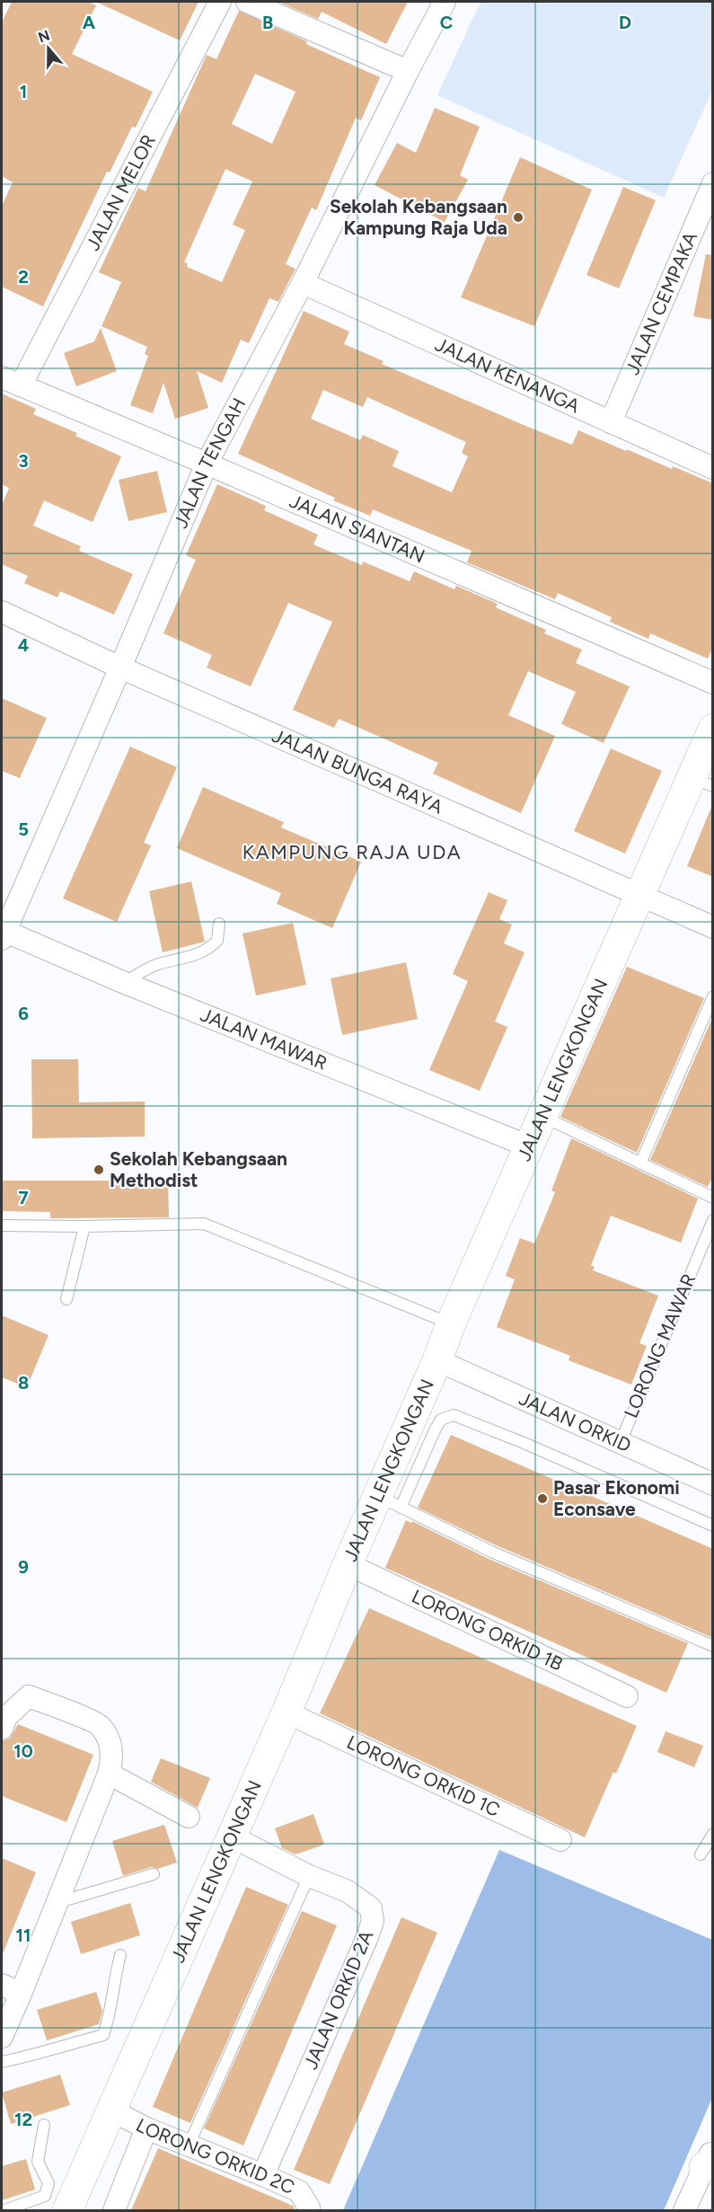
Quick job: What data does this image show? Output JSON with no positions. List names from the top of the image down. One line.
{"streets":{"street":["JALAN MELOR","JALAN CEMPAKA","JALAN KENANGA","JALAN TENGAH","JALAN SIANTAN","JALAN BUNGA RAYA","JALAN MAWAR","JALAN LENGKONGAN","JALAN ORKID","LORONG ORKID 1B","LORONG ORKID 1C","JALAN ORKID 2A","LORONG ORKID 2C"],"lane":["LORONG MAWAR"]},"crossings":[["JALAN MELOR","JALAN SIANTAN"],["JALAN CEMPAKA","JALAN KENANGA"],["JALAN KENANGA","JALAN TENGAH"],["JALAN TENGAH","JALAN SIANTAN"],["JALAN TENGAH","JALAN BUNGA RAYA"],["JALAN TENGAH","JALAN MAWAR"],["JALAN BUNGA RAYA","JALAN LENGKONGAN"],["JALAN MAWAR","JALAN LENGKONGAN"],["JALAN LENGKONGAN","JALAN ORKID"],["JALAN LENGKONGAN","LORONG ORKID 1B"],["JALAN LENGKONGAN","LORONG ORKID 1C"],["JALAN LENGKONGAN","JALAN ORKID 2A"],["JALAN LENGKONGAN","LORONG ORKID 2C"],["LORONG MAWAR","JALAN ORKID"],["JALAN ORKID 2A","LORONG ORKID 2C"]],"districts":["KAMPUNG RAJA UDA"],"places":["Sekolah Kebangsaan Kampung Raja Uda","Sekolah Kebangsaan Methodist","Pasar Ekonomi Econsave"],"north":"top","grid":{"columns":["A","B","C","D"],"rows":["1","2","3","4","5","6","7","8","9","10","11","12"]}}
